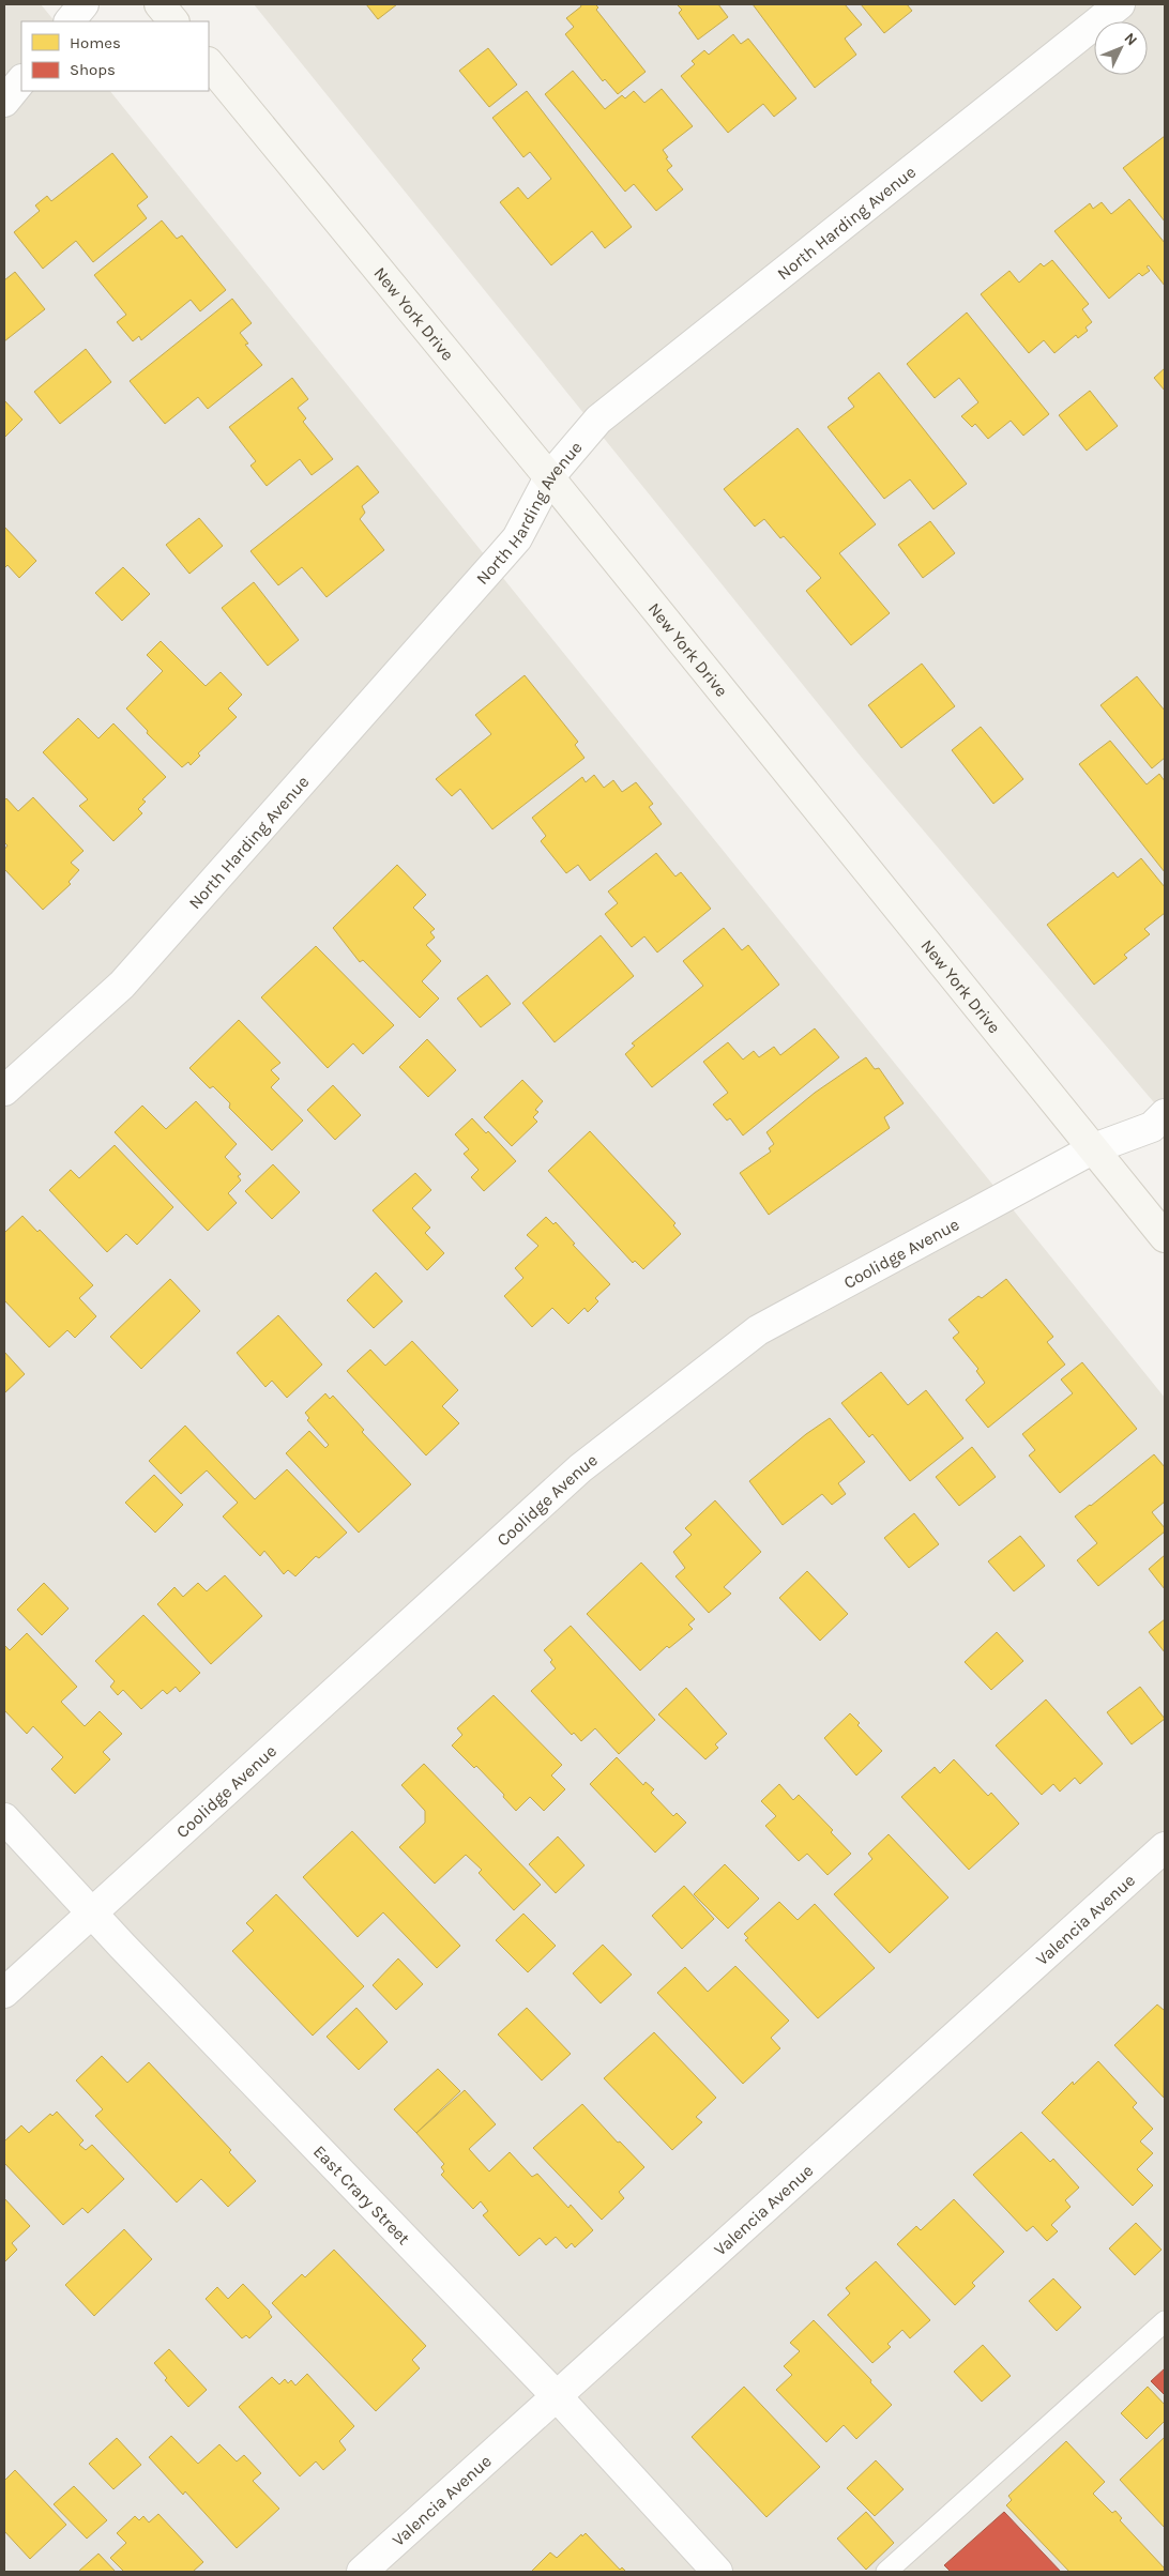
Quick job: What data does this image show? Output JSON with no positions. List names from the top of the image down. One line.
{"streets":{"street":["North Harding Avenue","New York Drive","Coolidge Avenue","Valencia Avenue","East Crary Street"]},"crossings":[["North Harding Avenue","New York Drive"],["New York Drive","Coolidge Avenue"],["Coolidge Avenue","East Crary Street"],["Valencia Avenue","East Crary Street"]],"legend":["Homes","Shops"],"north":"top right"}
